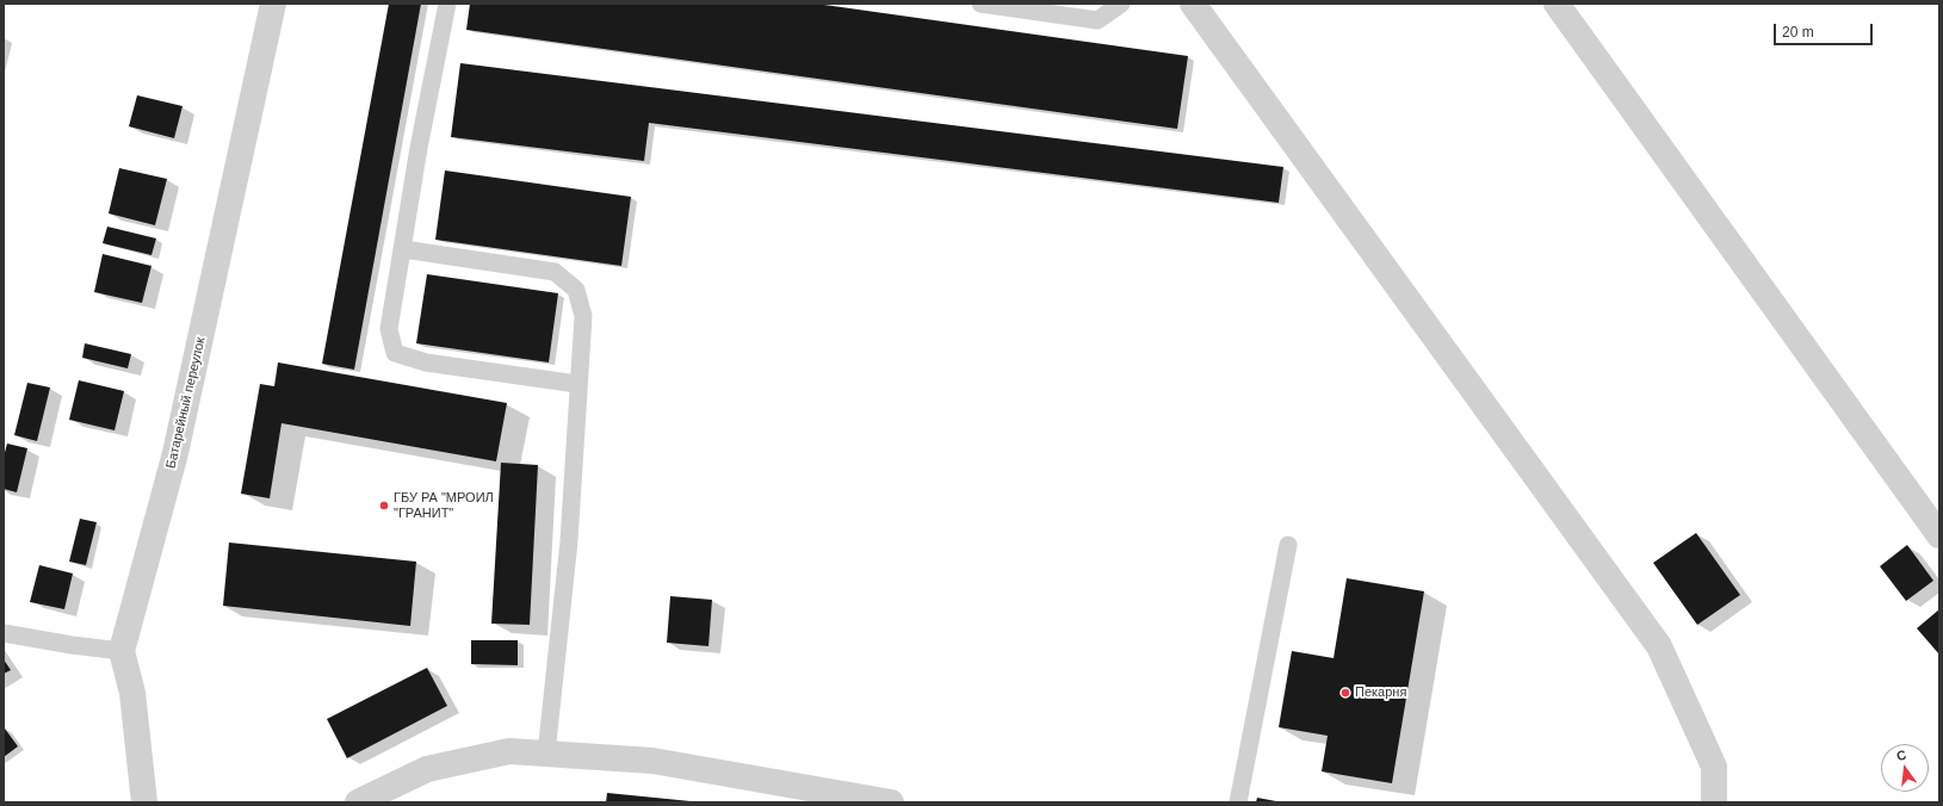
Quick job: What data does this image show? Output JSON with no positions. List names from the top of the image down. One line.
{"streets":{"street":["Батарейный переулок"]},"places":["ГБУ РА \"МРОИЛ \"ГРАНИТ\"","Пекарня"],"scale_bar":"20 m","north":"top"}
